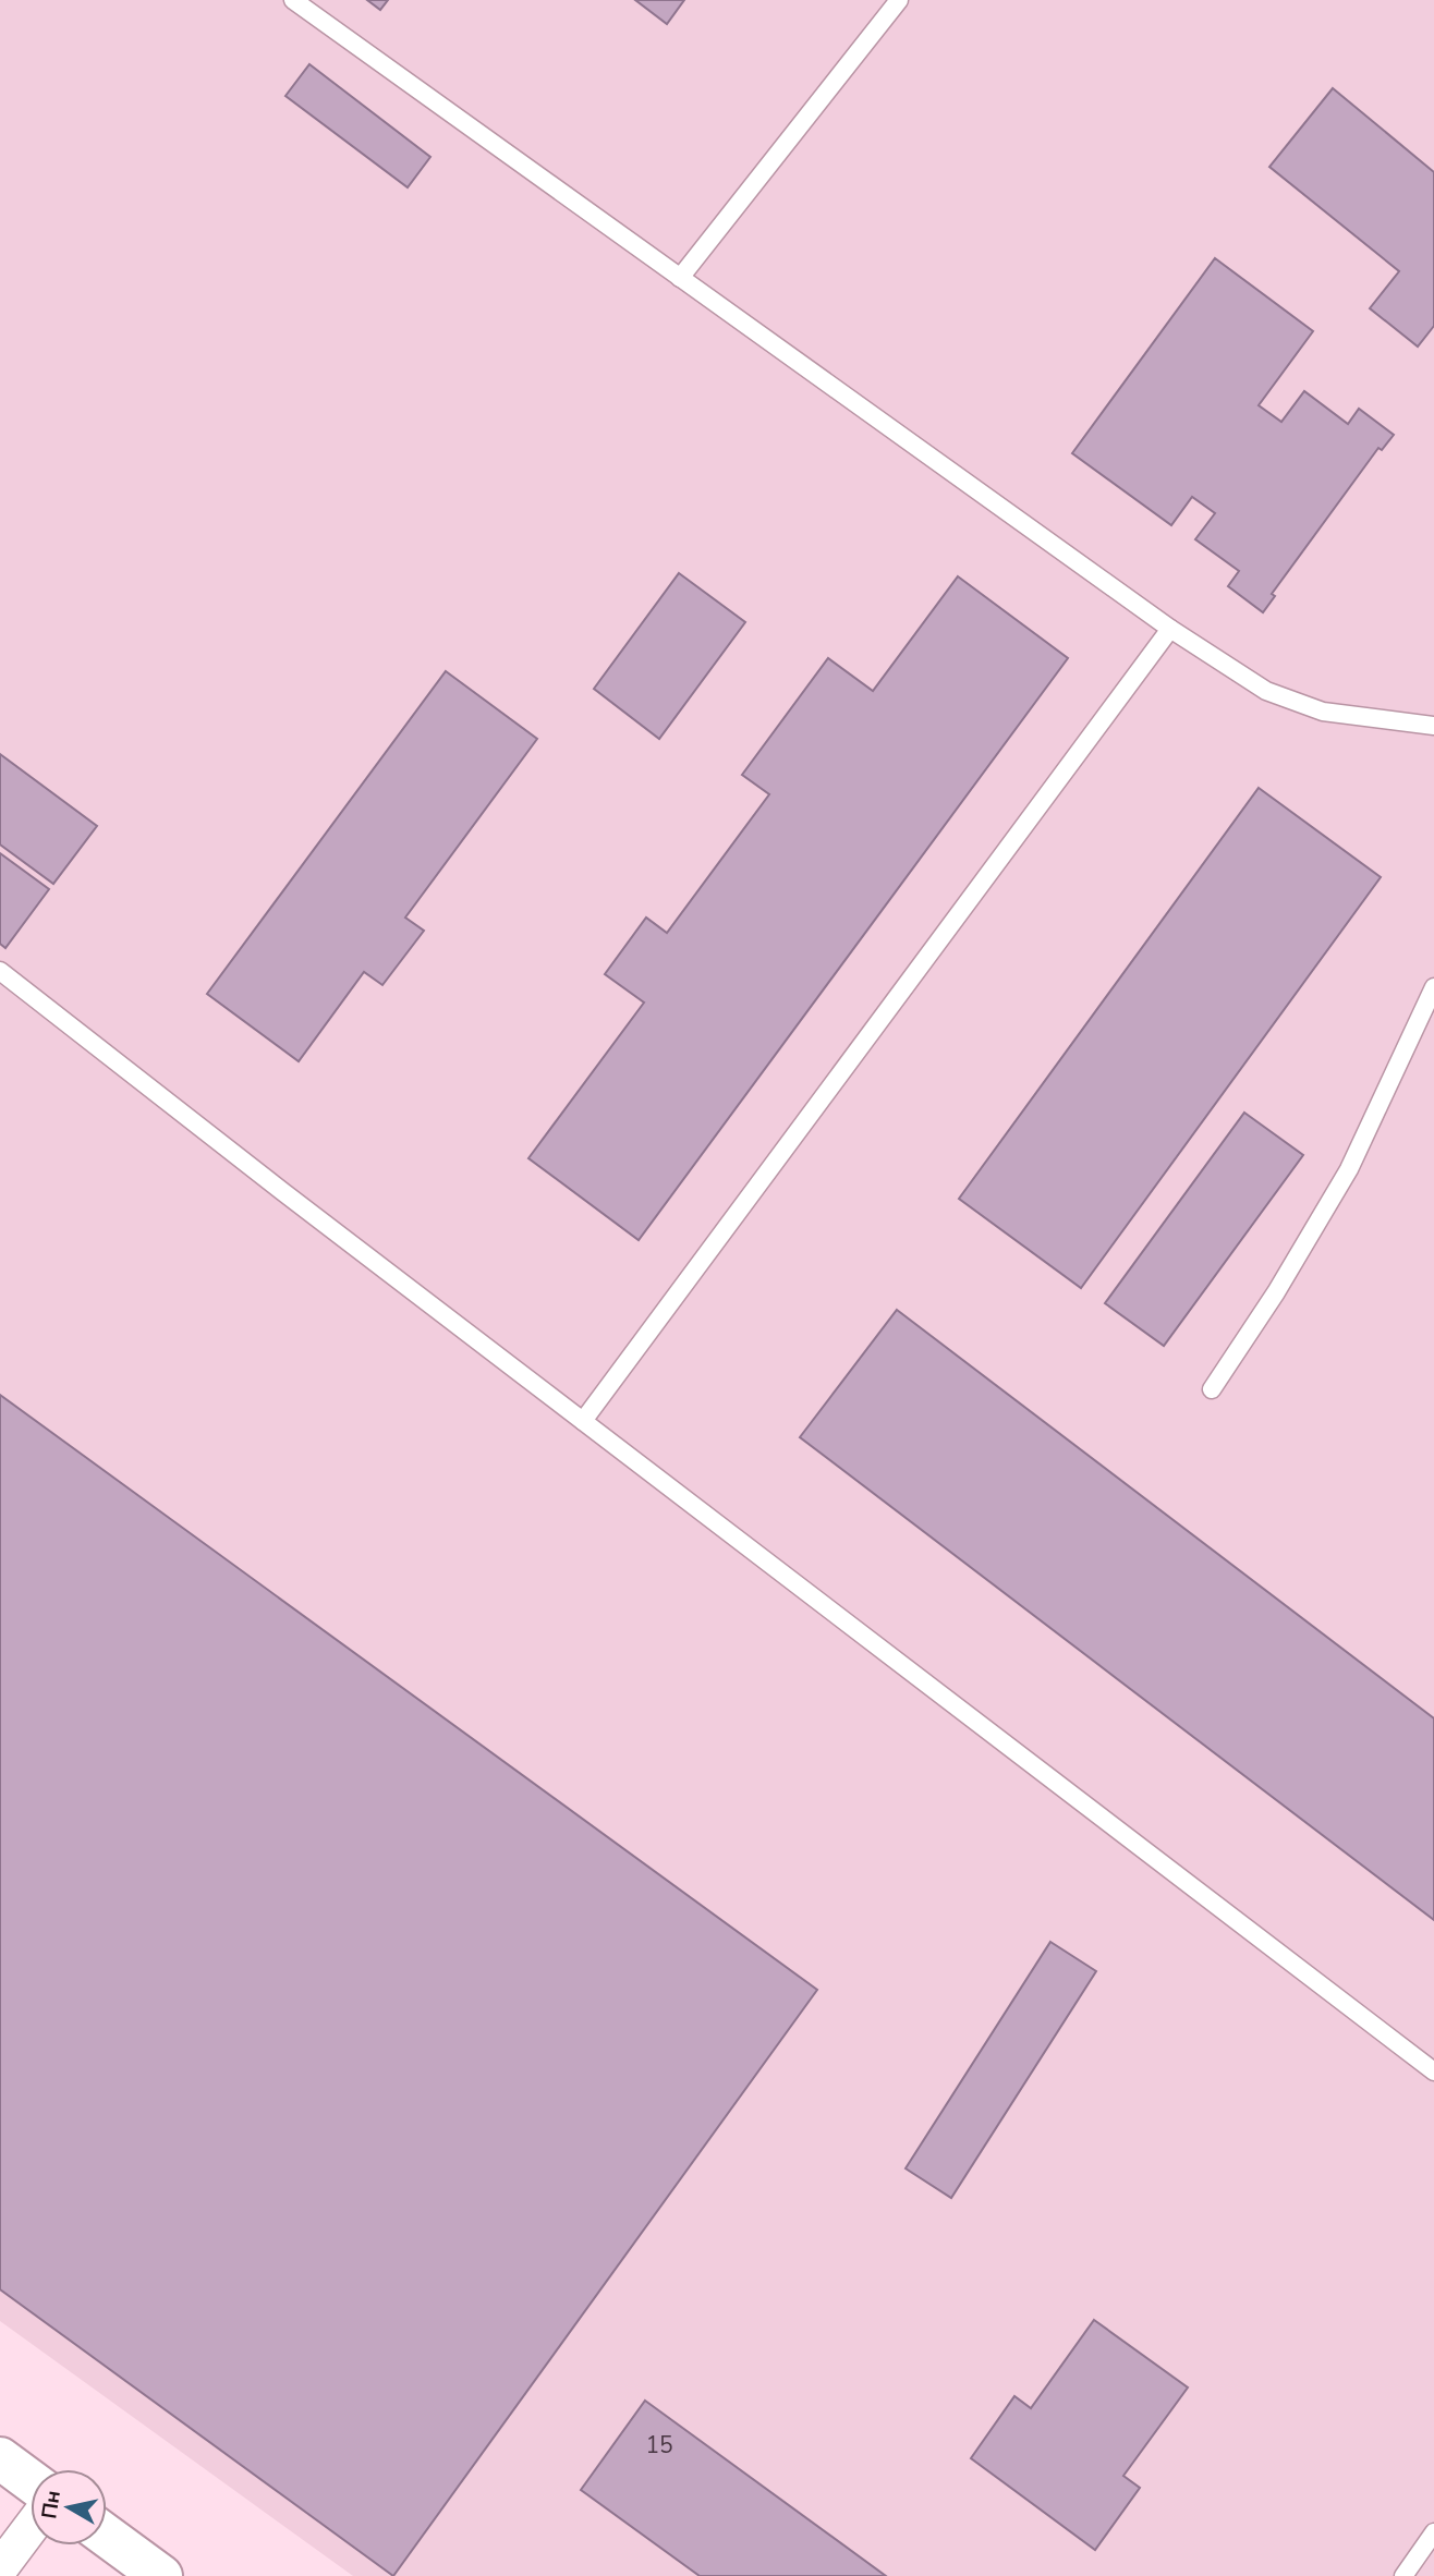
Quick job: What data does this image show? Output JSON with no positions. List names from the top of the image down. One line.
{"house_numbers":["15"],"north":"left"}
